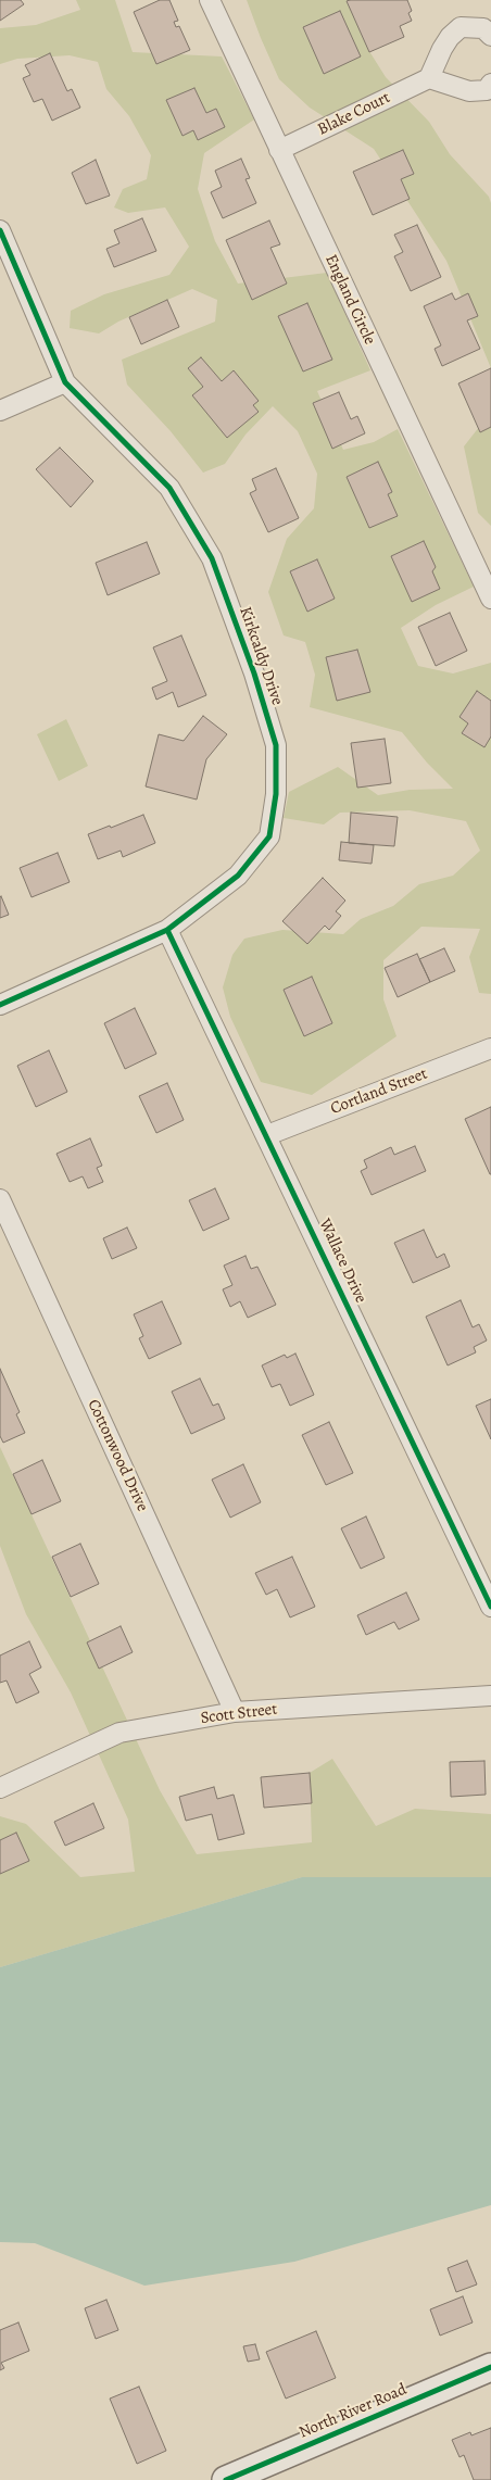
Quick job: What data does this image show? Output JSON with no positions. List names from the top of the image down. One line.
{"streets":{"main road":["North River Road"],"street":["Blake Court","England Circle","Kirkcaldy Drive","Cortland Street","Wallace Drive","Cottonwood Drive","Scott Street"]},"crossings":[["Blake Court","England Circle"],["Kirkcaldy Drive","Wallace Drive"],["Cortland Street","Wallace Drive"],["Cottonwood Drive","Scott Street"]]}
